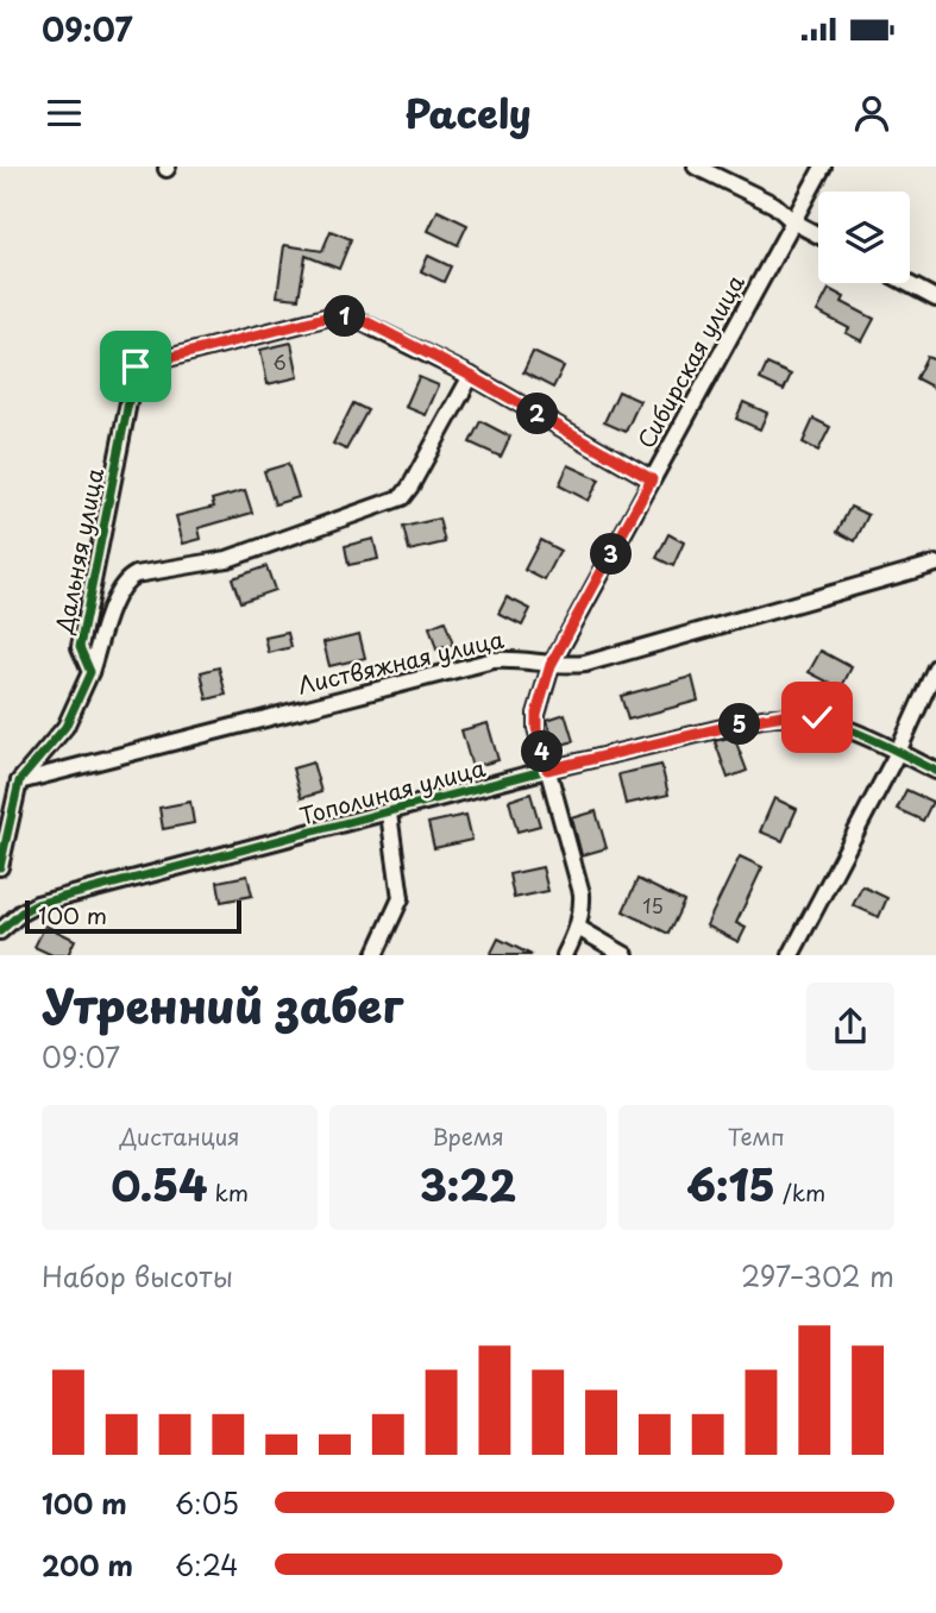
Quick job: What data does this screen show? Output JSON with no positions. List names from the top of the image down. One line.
{"streets":{"street":["Сибирская улица","Дальняя улица","Листвяжная улица","Тополиная улица"]},"crossings":[["Сибирская улица","Листвяжная улица"],["Сибирская улица","Тополиная улица"]],"house_numbers":["6","15"],"scale_bar":"100 m","page":{"status":"09:07","header":"Pacely","pins":["1","2","3","5","4"],"scale":"100 m","heading":["Утренний забег","09:07"],"stats":[["Дистанция","0.54 km"],["Время","3:22"],["Темп","6:15 /km"]],"chart":["Набор высоты","297–302 m"],"list":[{"name":"100 m","note":"6:05"},{"name":"200 m","note":"6:24"}]}}
